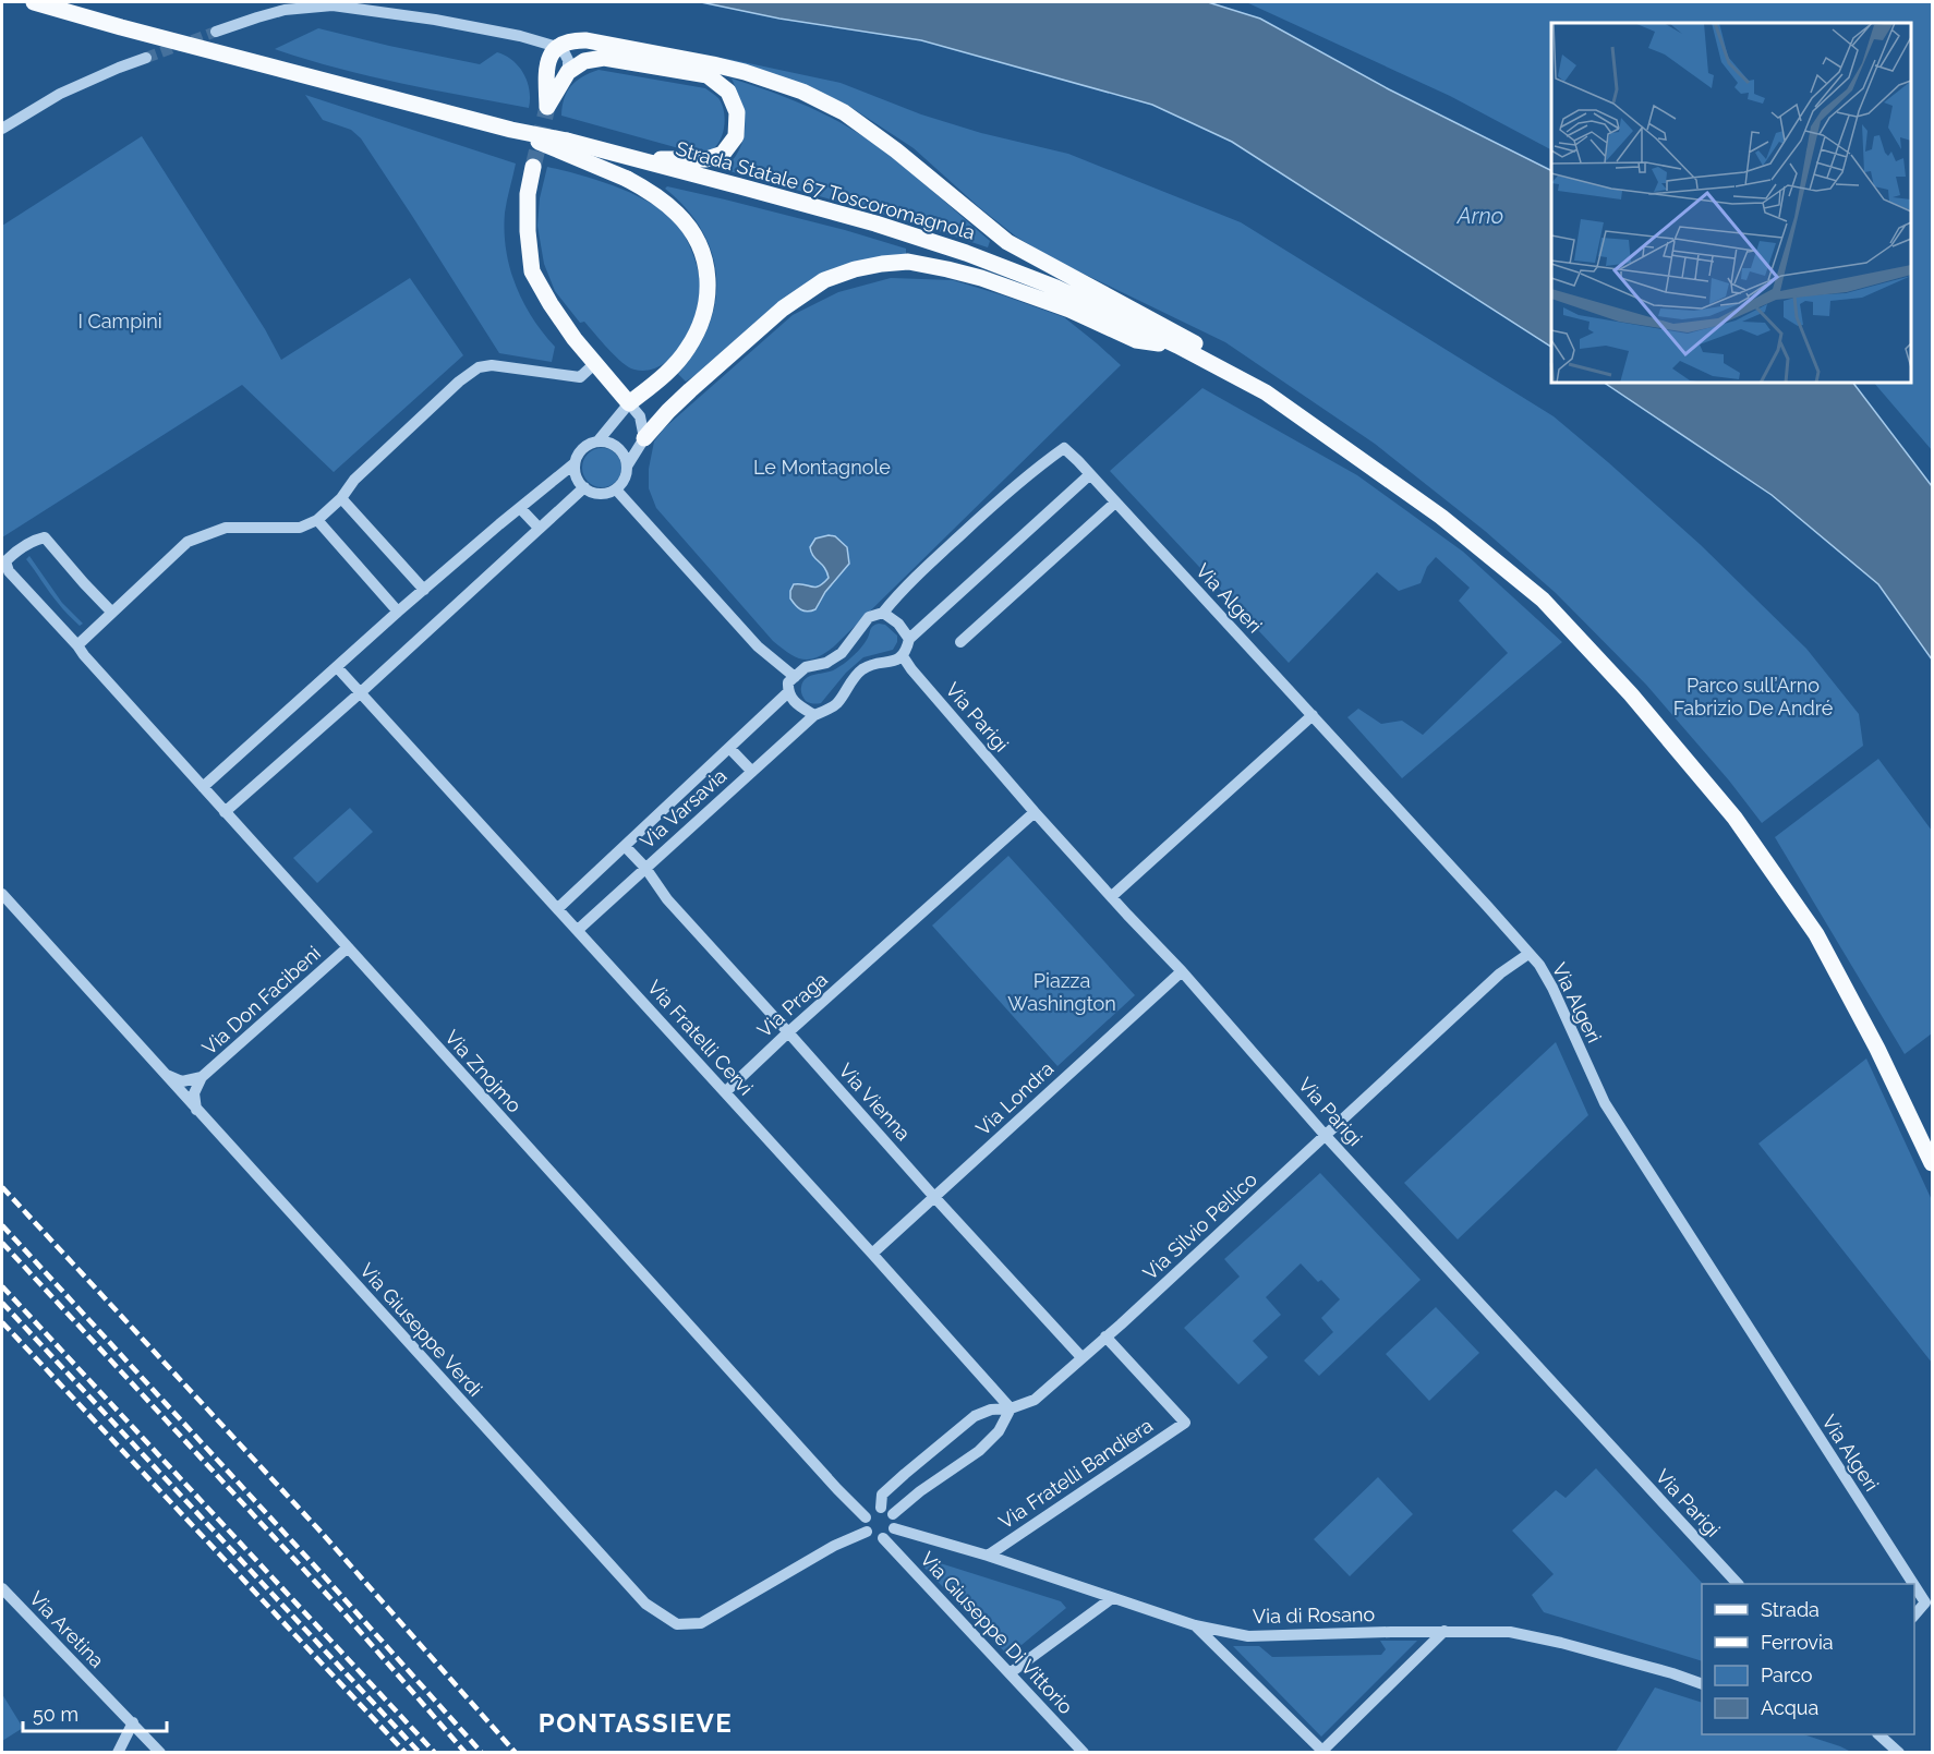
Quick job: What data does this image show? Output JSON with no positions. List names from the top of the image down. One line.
{"streets":{"main road":["Strada Statale 67 Toscoromagnola"],"street":["Via Algeri","Via Parigi","Via Varsavia","Via Don Facibeni","Via Praga","Via Fratelli Cervi","Via Znojmo","Via Londra","Via Vienna","Via Silvio Pellico","Via Giuseppe Verdi","Via Fratelli Bandiera","Via di Rosano","Via Aretina","Via Giuseppe Di Vittorio"]},"crossings":[["Via Algeri","Via Silvio Pellico"],["Via Parigi","Via Varsavia"],["Via Parigi","Via Praga"],["Via Parigi","Via Londra"],["Via Parigi","Via Silvio Pellico"],["Via Varsavia","Via Fratelli Cervi"],["Via Varsavia","Via Vienna"],["Via Don Facibeni","Via Znojmo"],["Via Don Facibeni","Via Giuseppe Verdi"],["Via Praga","Via Fratelli Cervi"],["Via Praga","Via Vienna"],["Via Fratelli Cervi","Via Londra"],["Via Fratelli Cervi","Via Silvio Pellico"],["Via Znojmo","Via Silvio Pellico"],["Via Znojmo","Via Giuseppe Verdi"],["Via Znojmo","Via di Rosano"],["Via Znojmo","Via Giuseppe Di Vittorio"],["Via Londra","Via Vienna"],["Via Vienna","Via Silvio Pellico"],["Via Silvio Pellico","Via Giuseppe Verdi"],["Via Silvio Pellico","Via Fratelli Bandiera"],["Via Silvio Pellico","Via di Rosano"],["Via Silvio Pellico","Via Giuseppe Di Vittorio"],["Via Giuseppe Verdi","Via di Rosano"],["Via Giuseppe Verdi","Via Giuseppe Di Vittorio"],["Via Fratelli Bandiera","Via di Rosano"],["Via di Rosano","Via Giuseppe Di Vittorio"]],"districts":["PONTASSIEVE"],"water":["Arno"],"parks":["I Campini","Le Montagnole","Parco sull’Arno Fabrizio De André","Piazza Washington"],"legend":["Strada","Ferrovia","Parco","Acqua"],"scale_bar":"50 m"}
